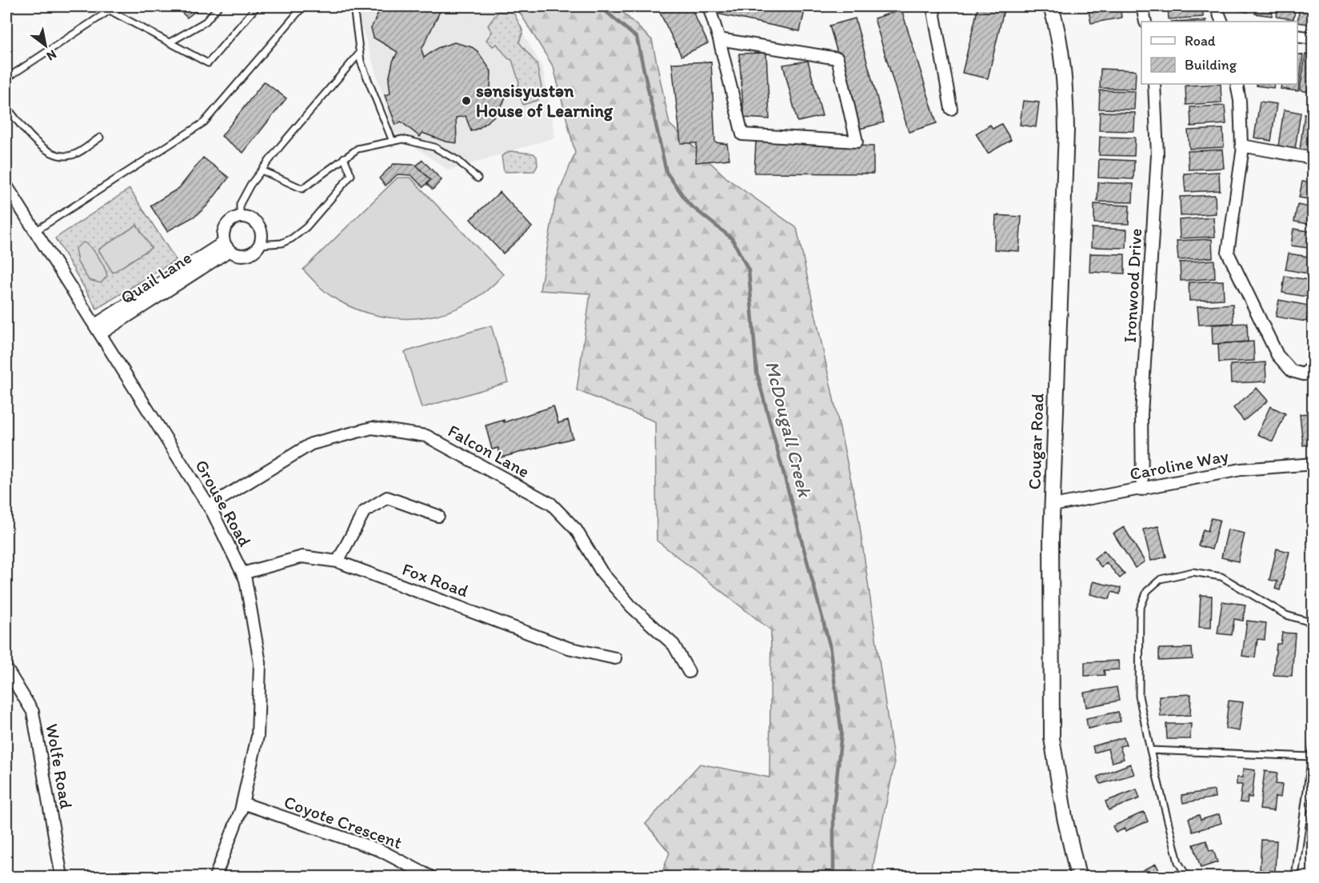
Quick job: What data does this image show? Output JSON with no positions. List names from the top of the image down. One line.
{"streets":{"street":["Quail Lane","Ironwood Drive","Cougar Road","Falcon Lane","Caroline Way","Grouse Road","Fox Road","Wolfe Road","Coyote Crescent"]},"crossings":[["Quail Lane","Grouse Road"],["Ironwood Drive","Caroline Way"],["Cougar Road","Caroline Way"],["Falcon Lane","Grouse Road"],["Grouse Road","Fox Road"],["Grouse Road","Coyote Crescent"]],"water":["McDougall Creek"],"places":["sənsisyustən House of Learning"],"legend":["Road","Building"],"north":"bottom right"}
